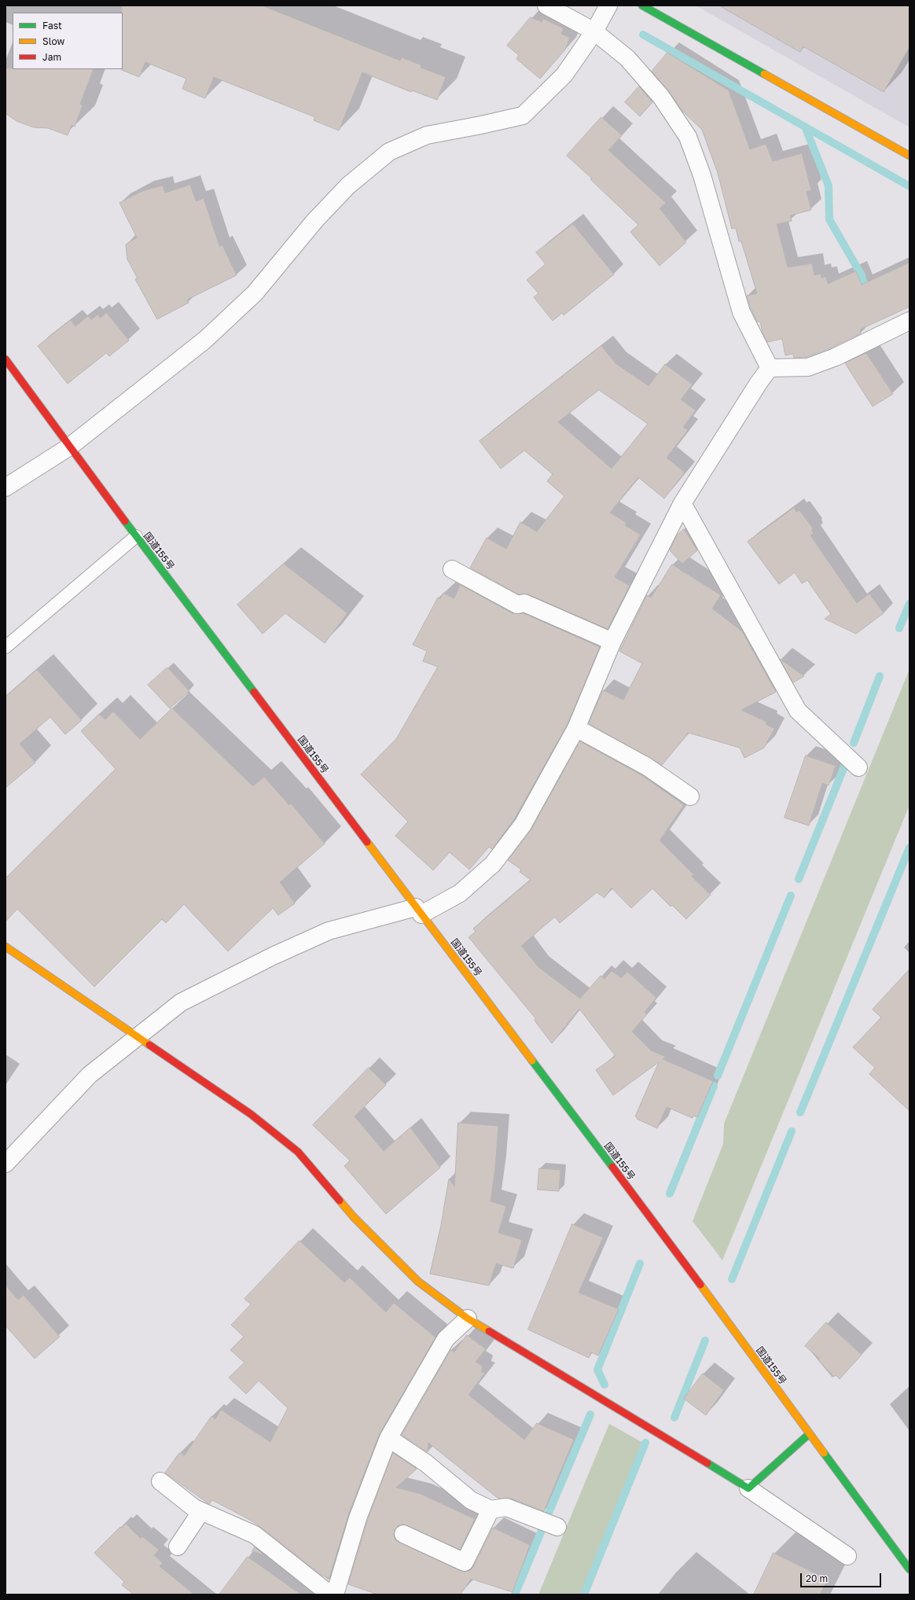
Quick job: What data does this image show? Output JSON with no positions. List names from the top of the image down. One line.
{"streets":{"main road":["国道155号"]},"legend":["Fast","Slow","Jam"],"scale_bar":"20 m"}
